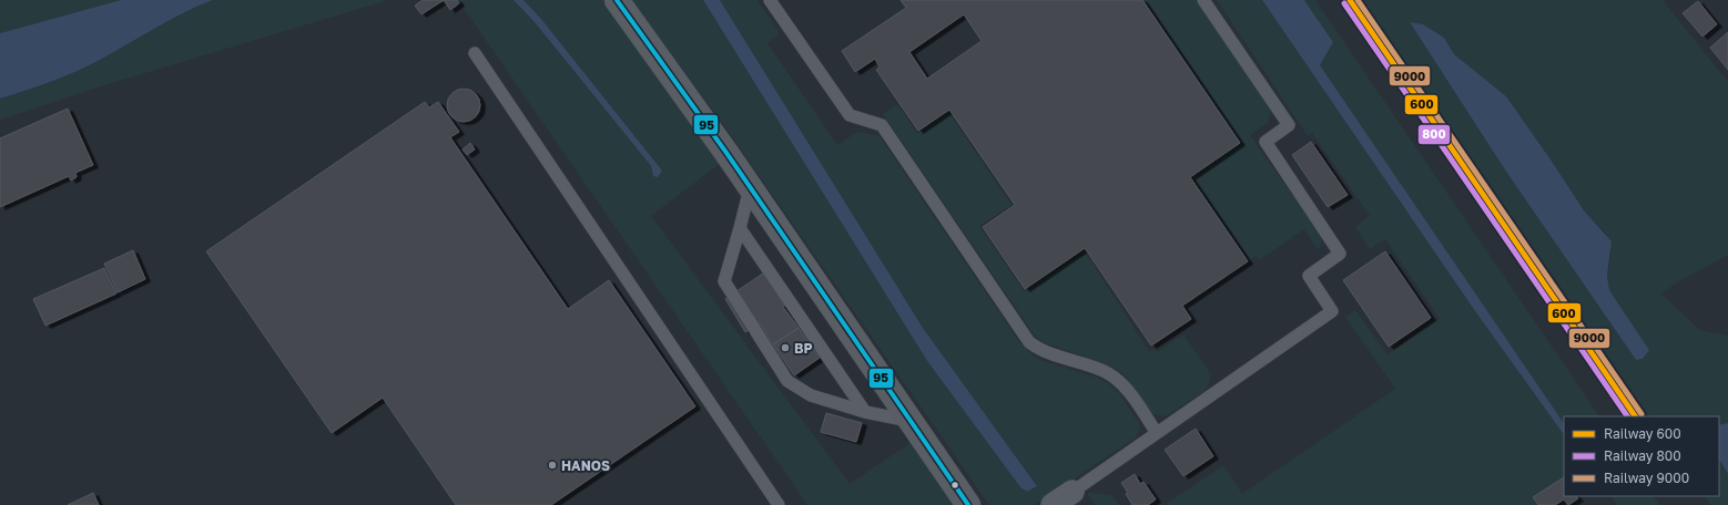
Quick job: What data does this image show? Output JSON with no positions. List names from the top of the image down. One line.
{"places":["BP","HANOS"],"lines":["rail line 600","rail line 9000","transit line 95","rail line 800"],"legend":["Railway 600","Railway 800","Railway 9000"]}
